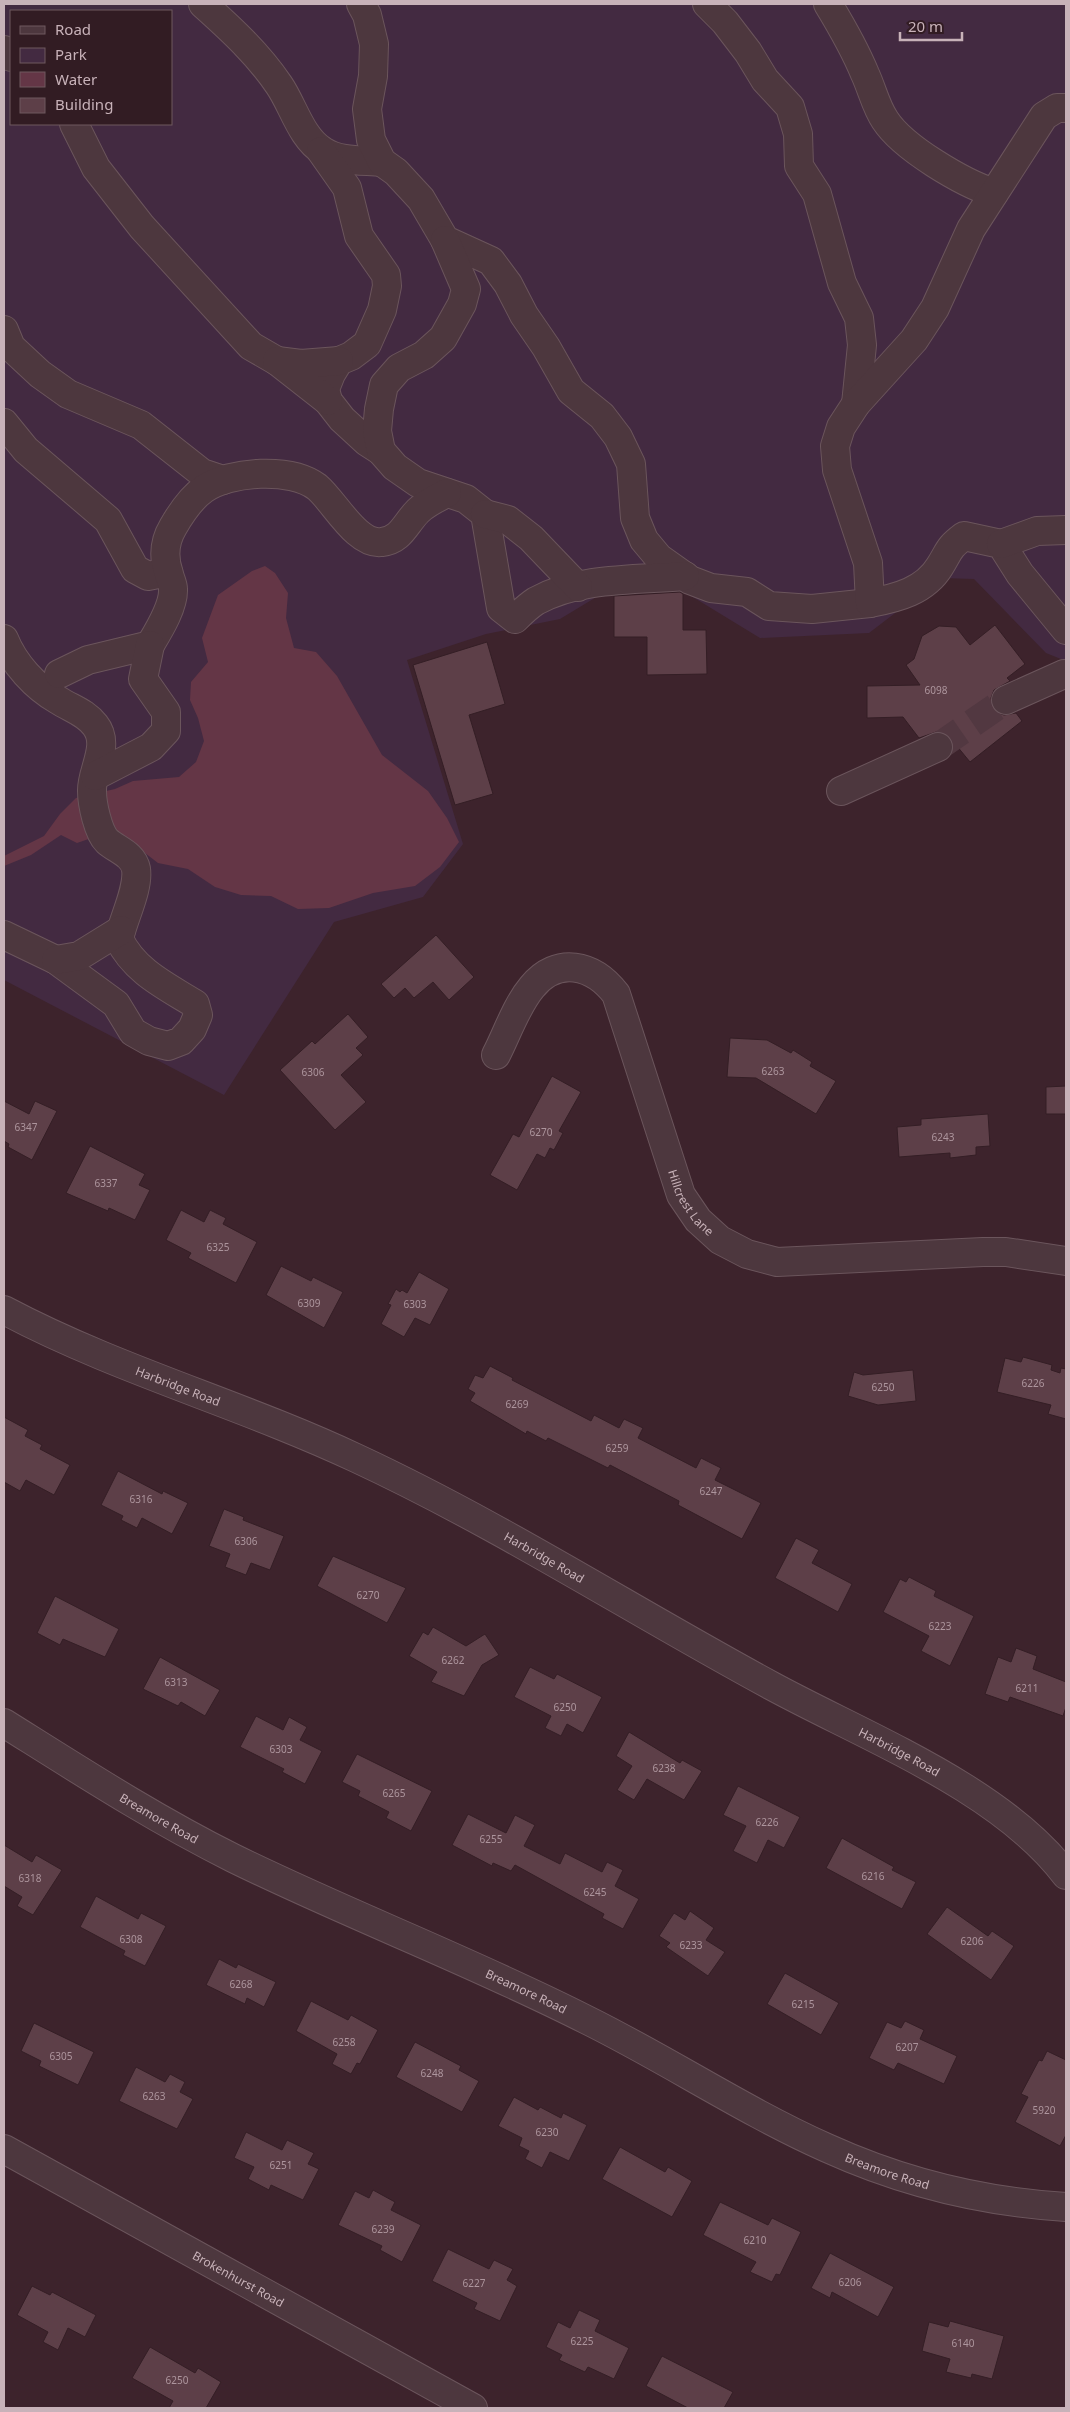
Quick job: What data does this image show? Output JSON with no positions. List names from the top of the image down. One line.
{"streets":{"street":["Hillcrest Lane","Harbridge Road","Breamore Road","Brokenhurst Road"]},"house_numbers":["6098","6263","6306","6347","6270","6243","6337","6325","6309","6303","6226","6250","6269","6259","6247","6316","6306","6270","6223","6262","6313","6211","6250","6303","6238","6265","6226","6255","6216","6318","6245","6308","6206","6233","6268","6215","6258","6207","6305","6248","6263","5920","6230","6251","6239","6210","6206","6227","6225","6140","6250"],"legend":["Road","Park","Water","Building"],"scale_bar":"20 m"}
